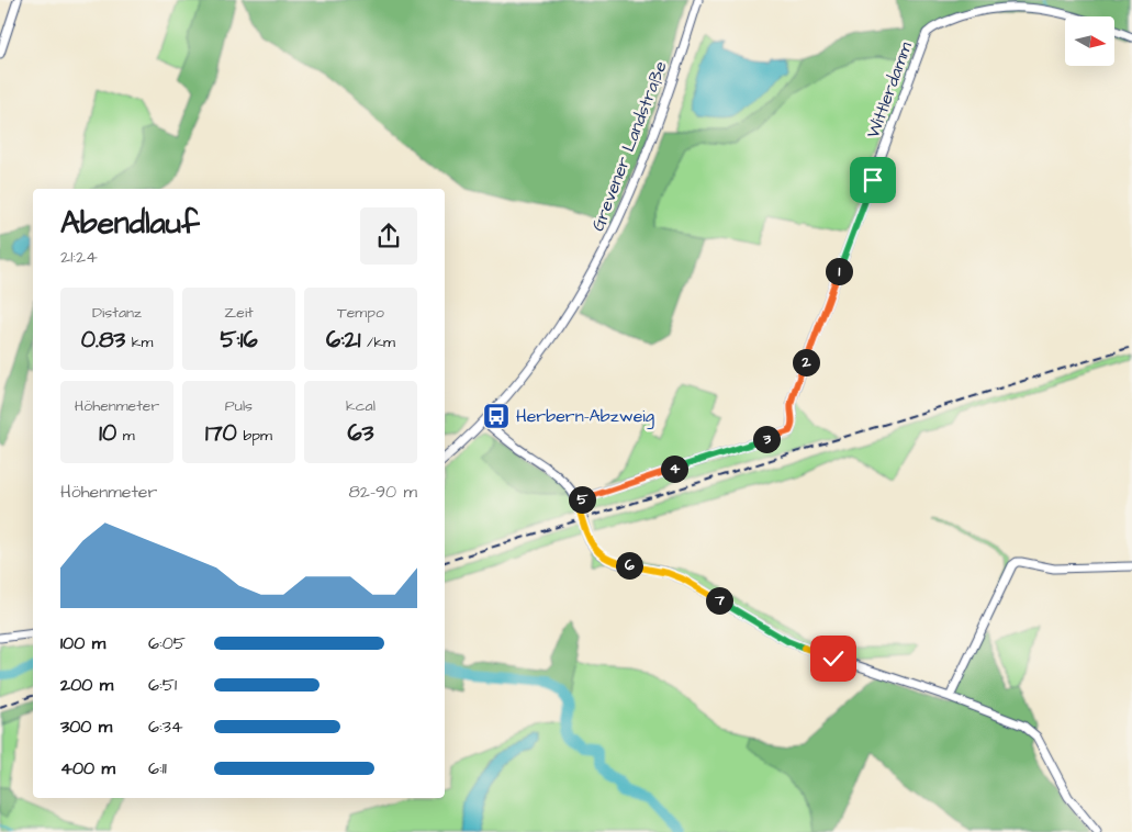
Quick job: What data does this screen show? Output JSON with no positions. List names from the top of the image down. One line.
{"streets":{"street":["Wittlerdamm","Grevener Landstraße"]},"places":{"bus stop":["Herbern-Abzweig"]},"north":"right","page":{"heading":["Abendlauf","21:24"],"pins":["1","2","3","4","5","6","7"],"stats":[["Distanz","0.83 km"],["Zeit","5:16"],["Tempo","6:21 /km"],["Höhenmeter","10 m"],["Puls","170 bpm"],["kcal","63"]],"chart":["Höhenmeter","82–90 m"],"list":[{"name":"100 m","note":"6:05"},{"name":"200 m","note":"6:51"},{"name":"300 m","note":"6:34"},{"name":"400 m","note":"6:11"}]}}
